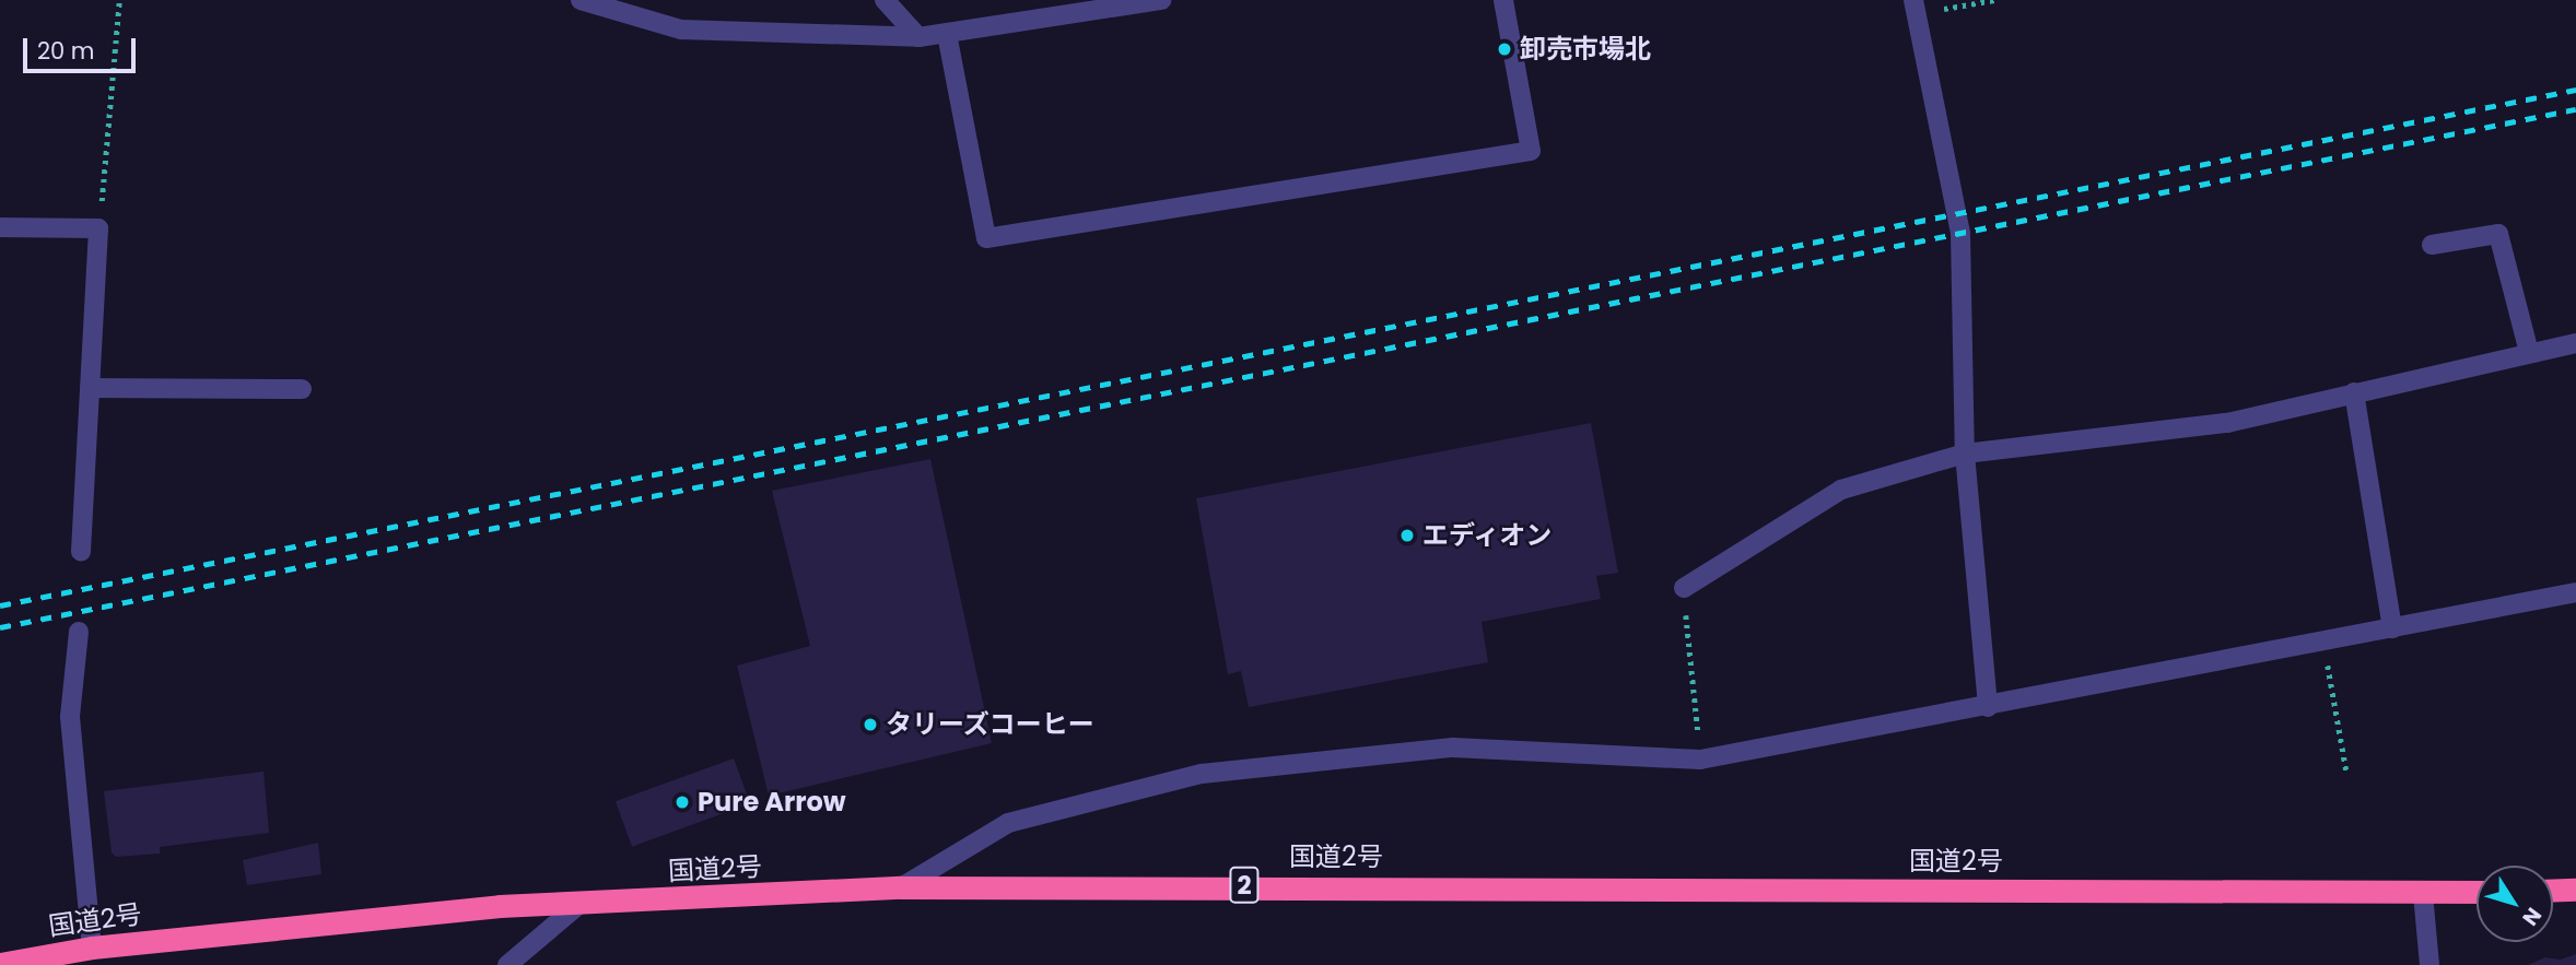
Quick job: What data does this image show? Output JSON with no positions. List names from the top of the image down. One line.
{"streets":{"highway":["国道2号","2"]},"places":["卸売市場北","エディオン","タリーズコーヒー","Pure Arrow"],"scale_bar":"20 m","north":"bottom right"}
